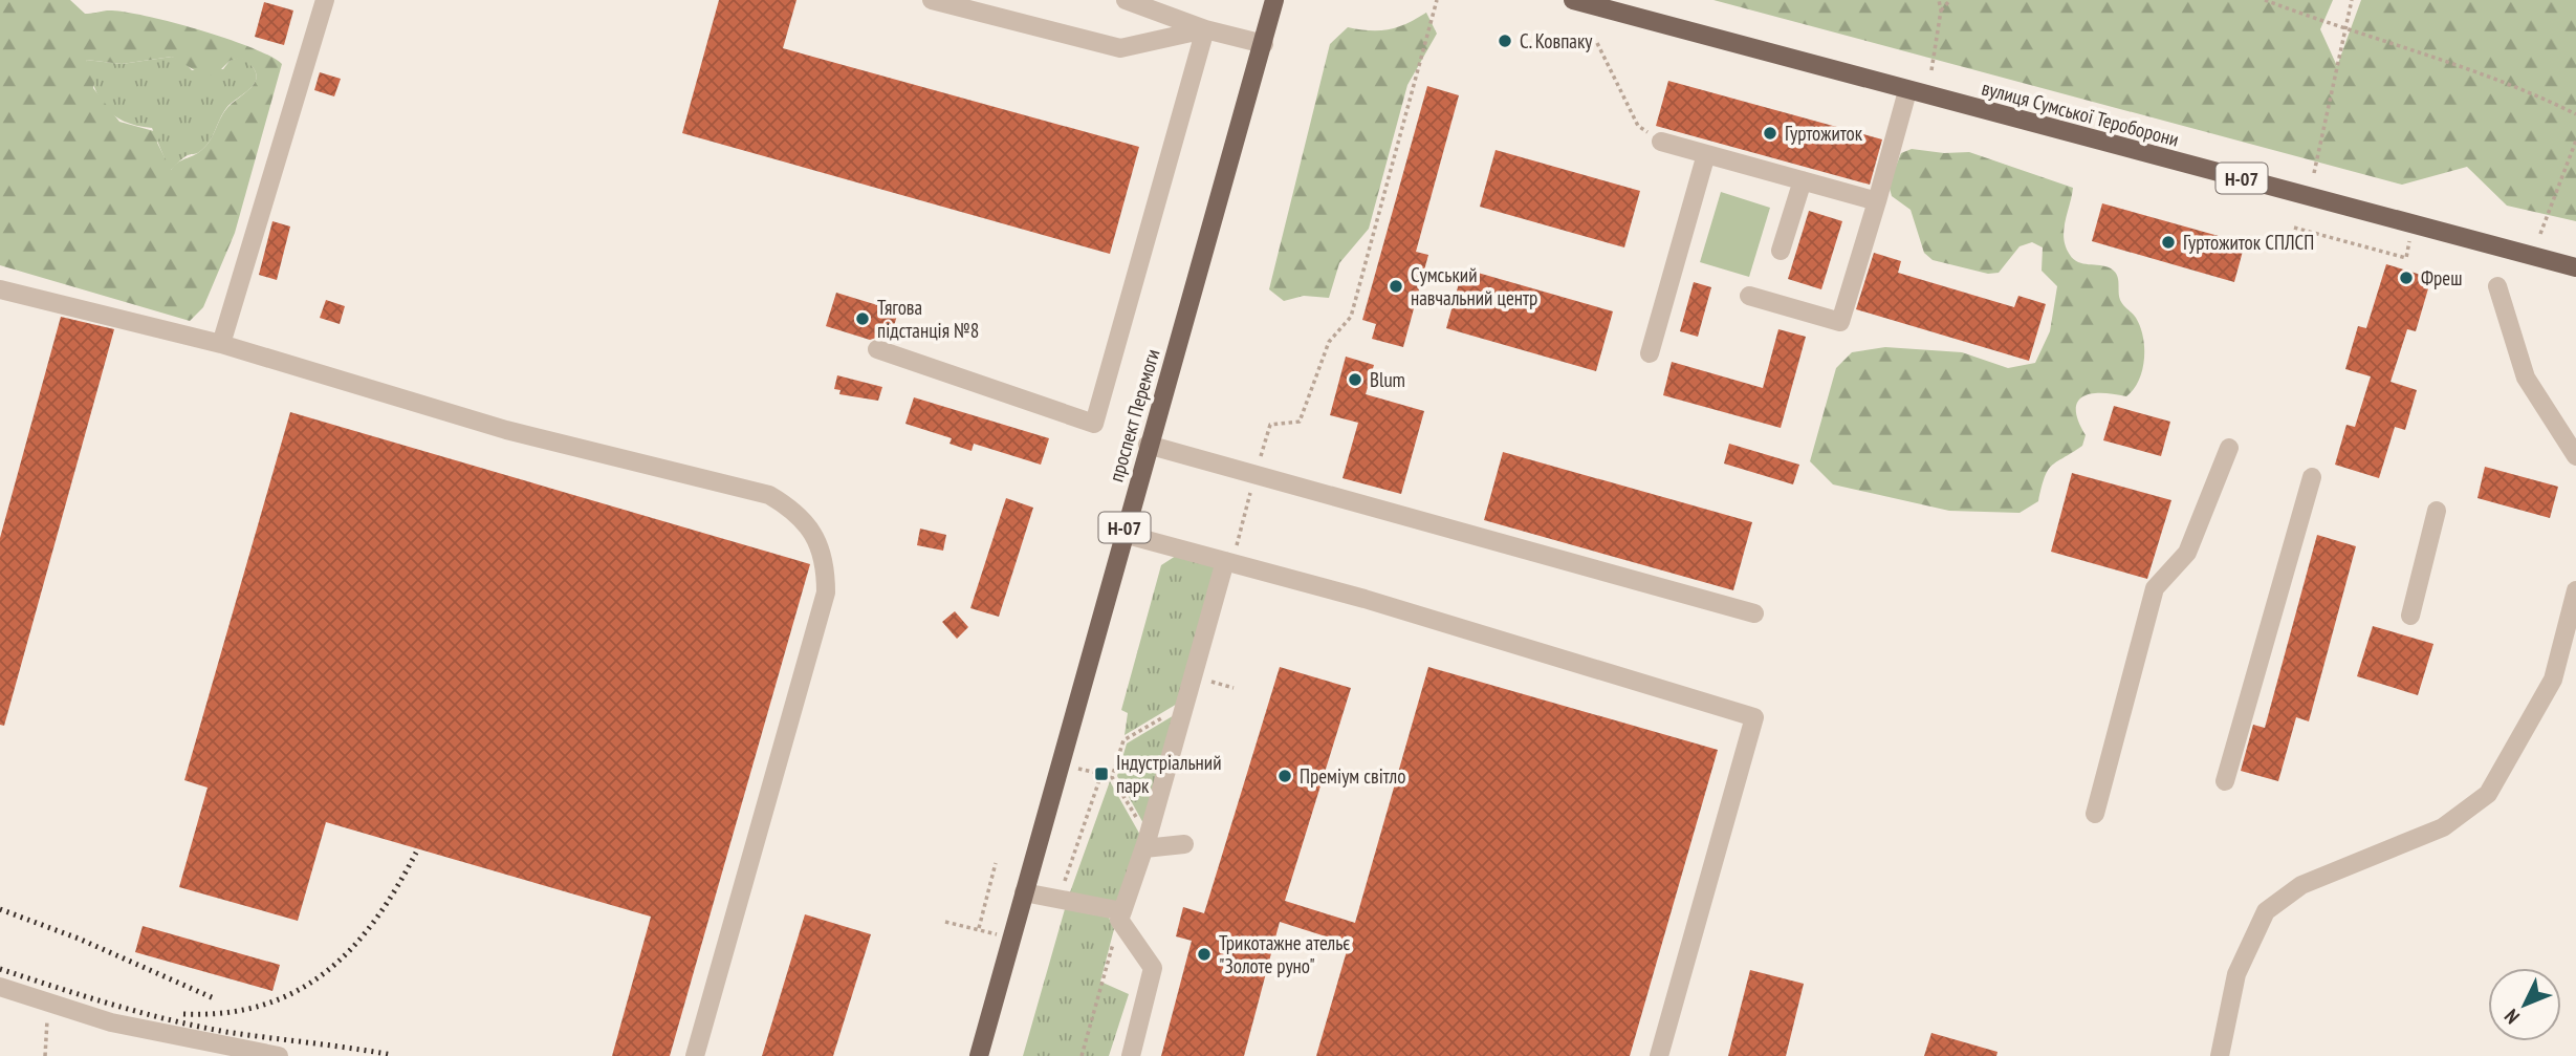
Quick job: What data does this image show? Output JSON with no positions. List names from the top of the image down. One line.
{"streets":{"main road":["вулиця Сумської Тероборони","Н-07","проспект Перемоги"]},"places":{"other":["С. Ковпаку","Гуртожиток","Гуртожиток СПЛСП","Фреш","Сумський навчальний центр","Тягова підстанція №8","Blum","Преміум світло","Трикотажне ательє \"Золоте руно\""],"transit":["Індустріальний парк"]},"north":"bottom left"}
